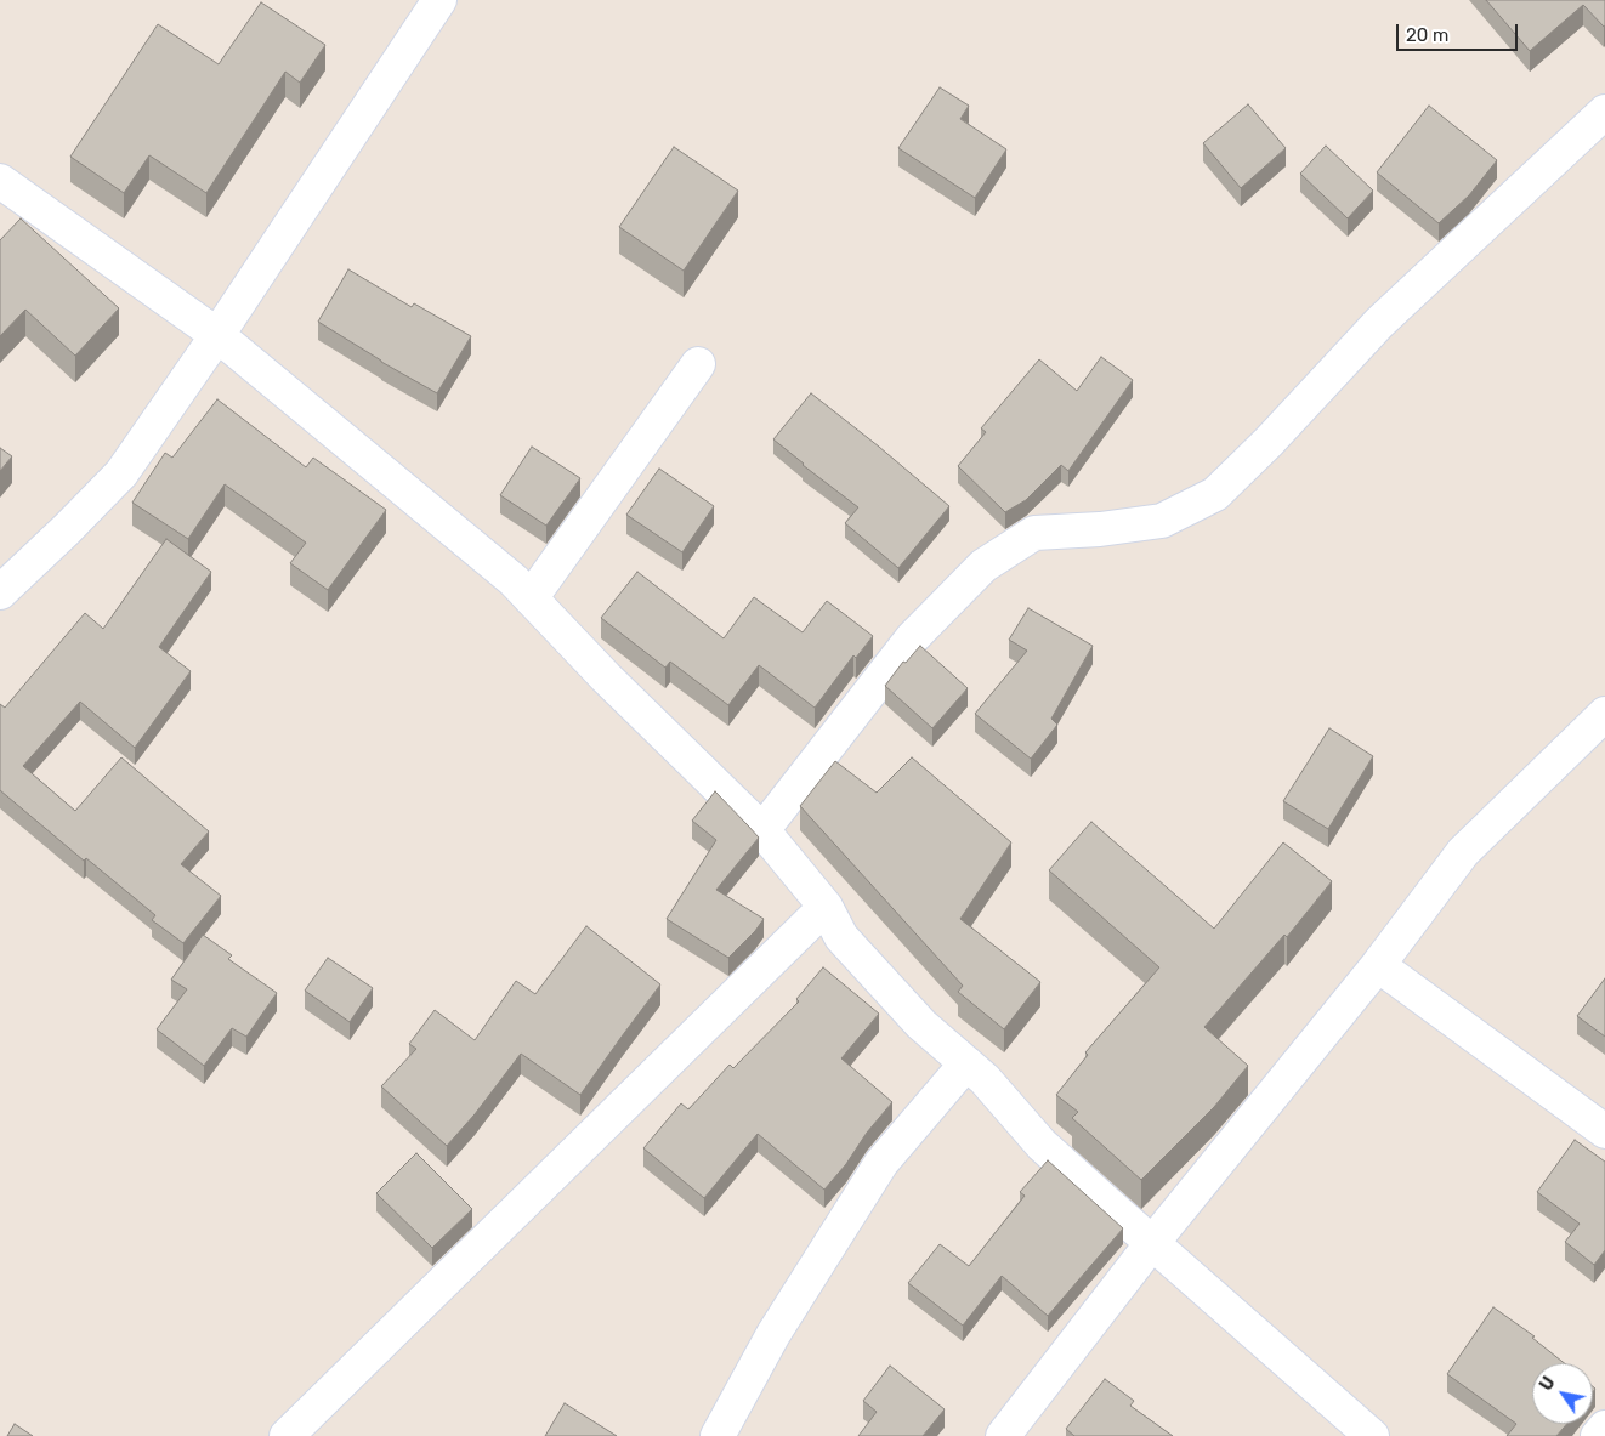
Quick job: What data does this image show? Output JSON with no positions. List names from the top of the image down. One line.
{"scale_bar":"20 m","north":"top left"}
